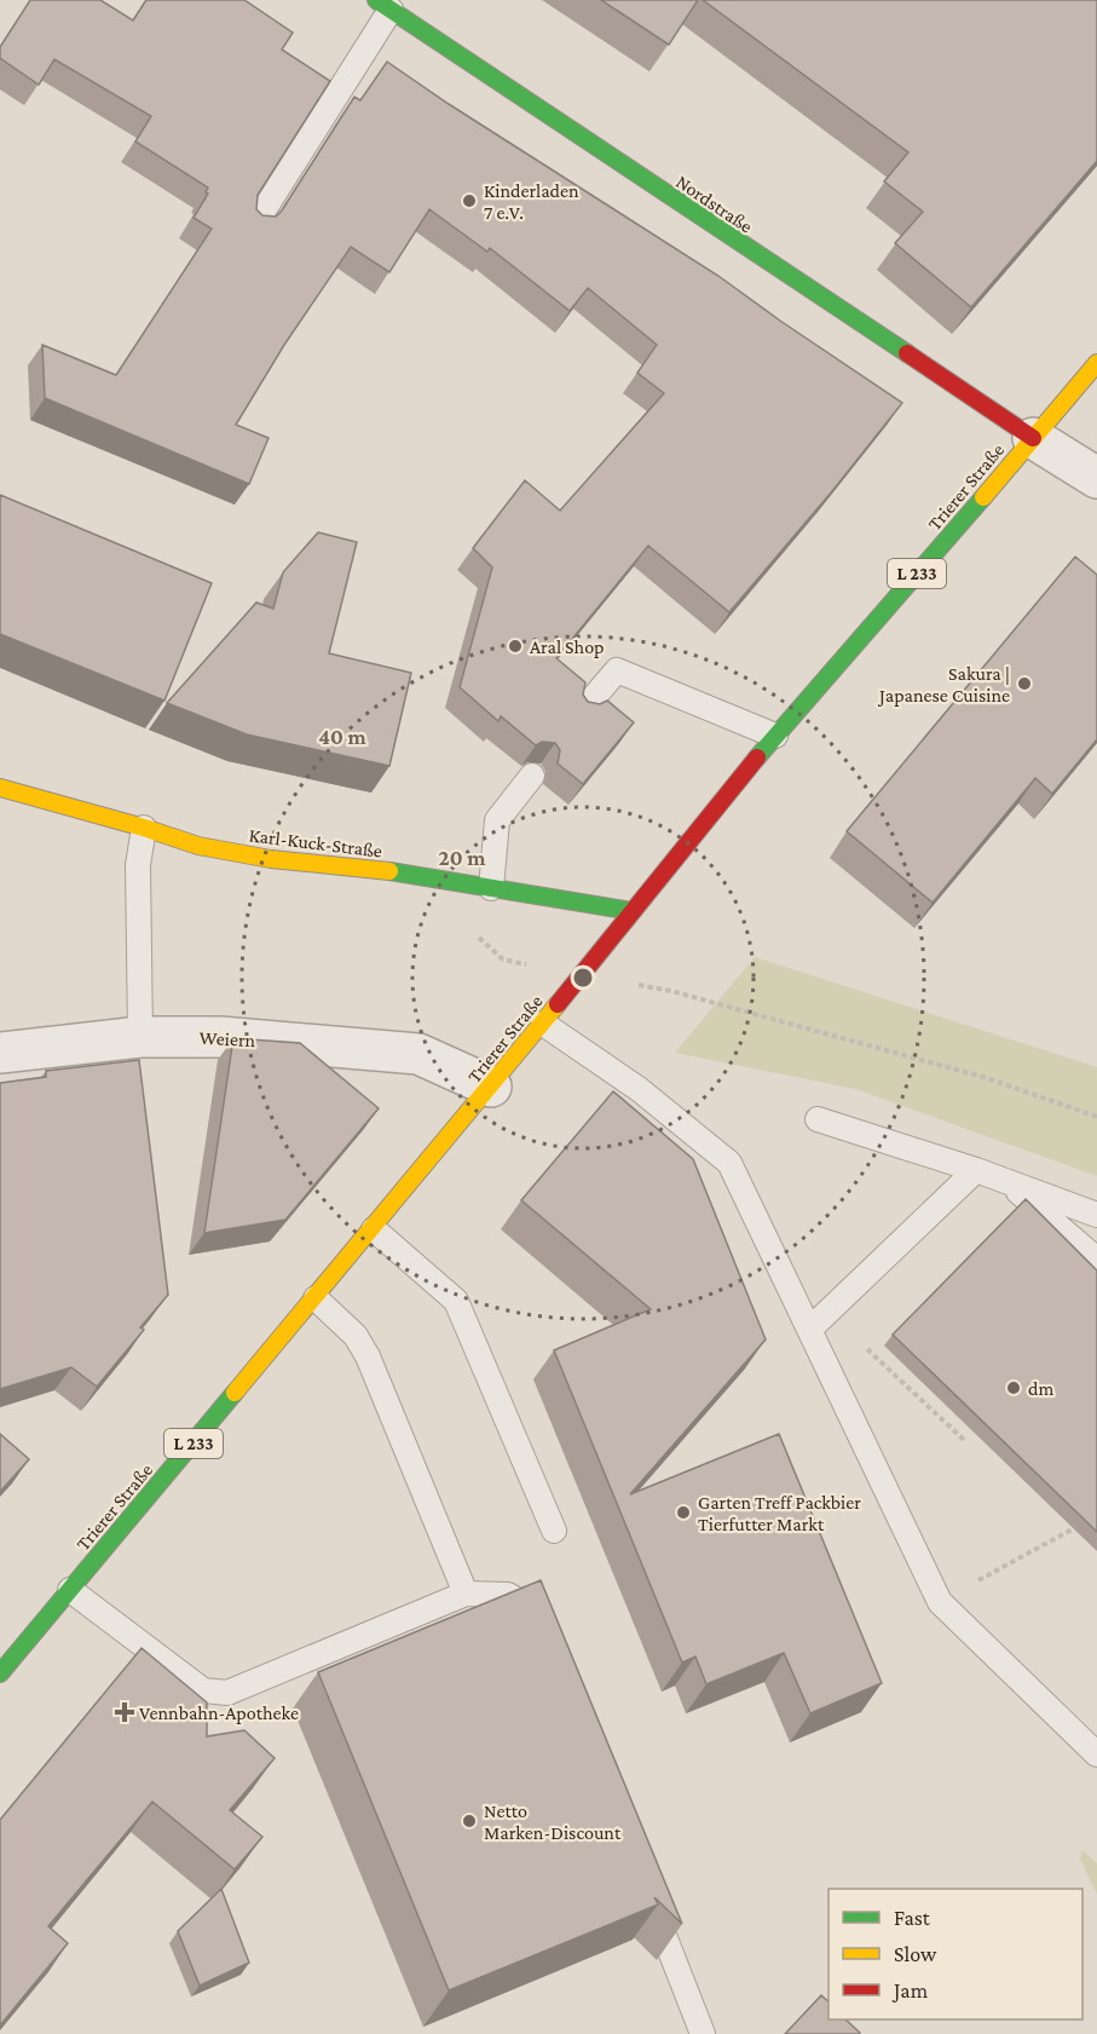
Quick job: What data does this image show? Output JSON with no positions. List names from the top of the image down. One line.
{"streets":{"main road":["Nordstraße","Trierer Straße","L 233","Karl-Kuck-Straße"],"street":["Weiern"]},"crossings":[["Nordstraße","Trierer Straße"],["Trierer Straße","Karl-Kuck-Straße"],["Trierer Straße","Weiern"]],"places":{"other":["Kinderladen 7 e.V.","Aral Shop","Sakura | Japanese Cuisine","dm","Garten Treff Packbier Tierfutter Markt","Netto Marken-Discount"],"health":["Vennbahn-Apotheke"]},"legend":["Fast","Slow","Jam"],"rings":["40 m","20 m"]}
